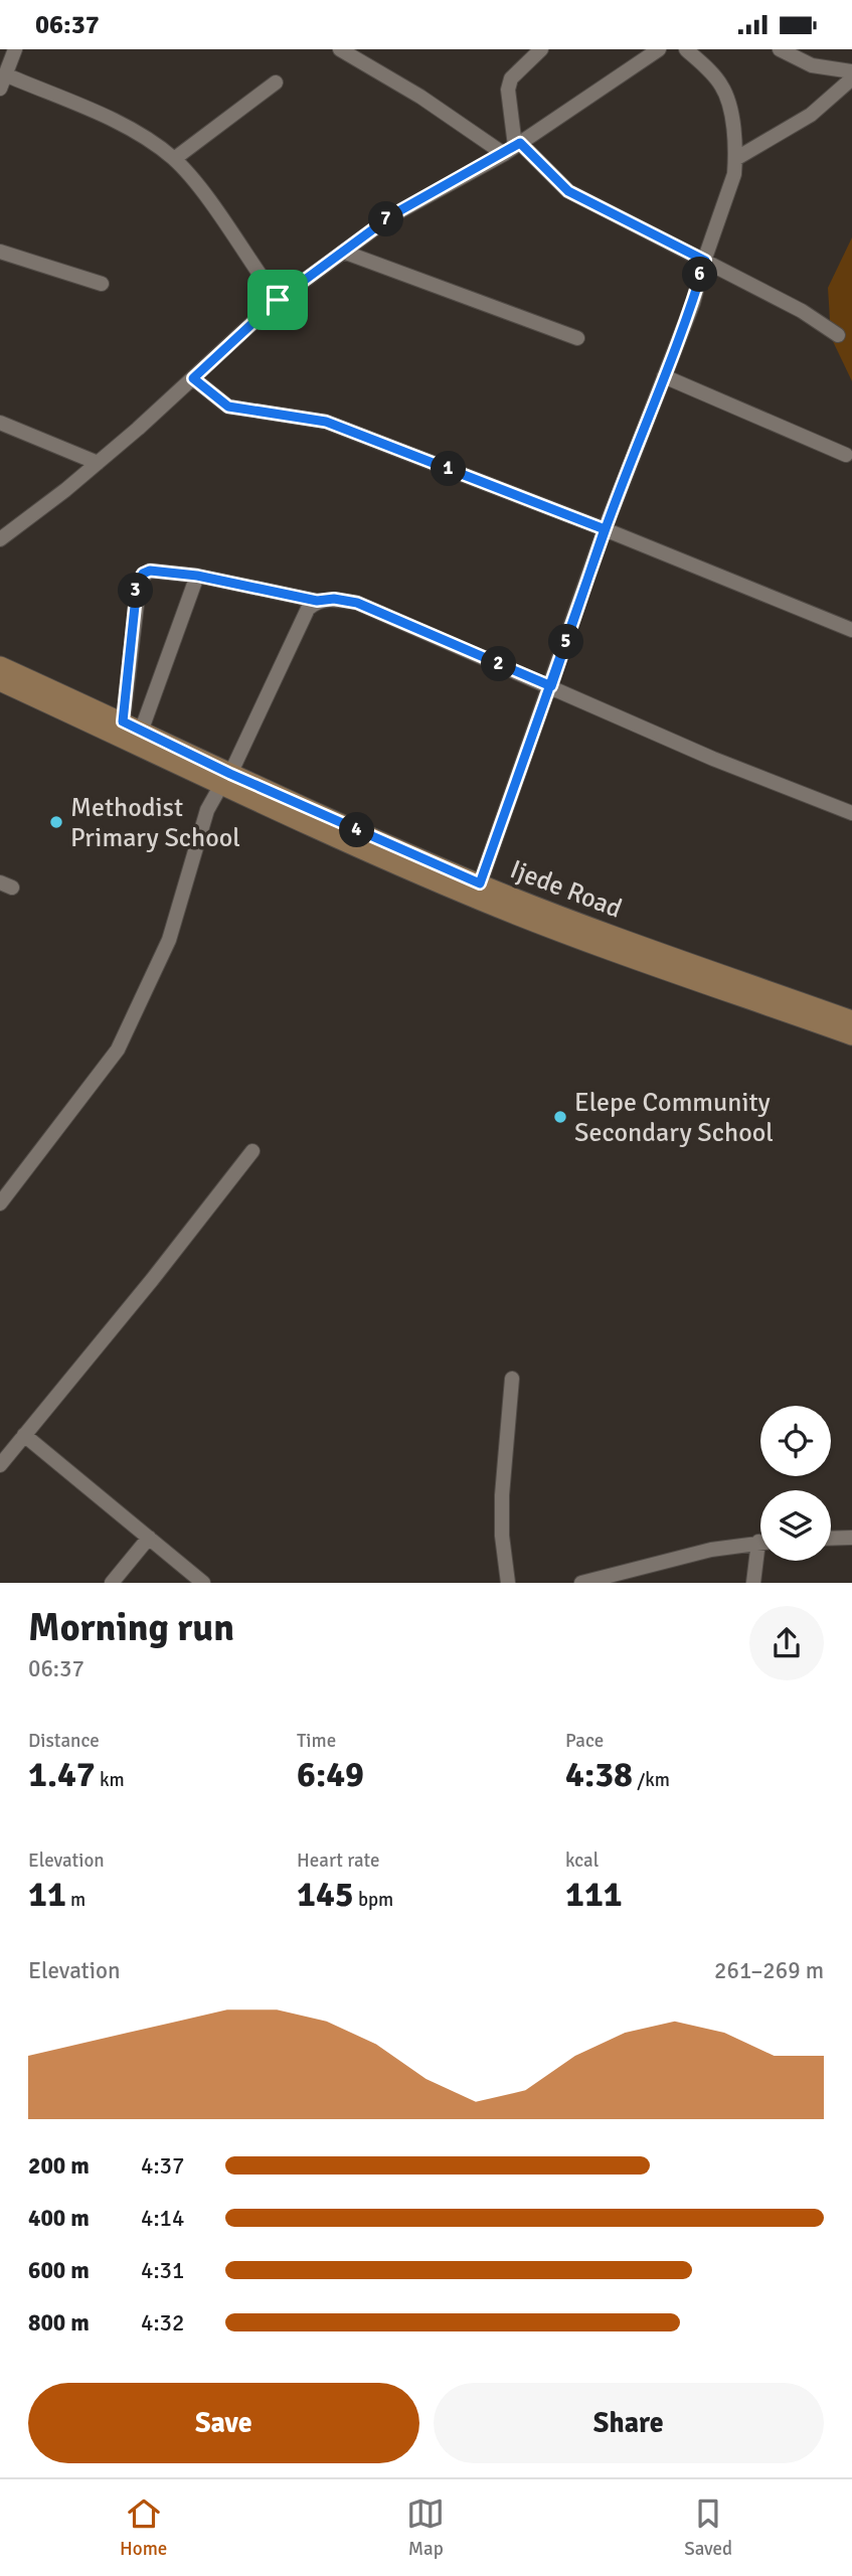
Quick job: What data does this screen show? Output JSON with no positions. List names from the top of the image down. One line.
{"streets":{"main road":["Ijede Road"]},"places":["Methodist Primary School","Elepe Community Secondary School"],"page":{"status":"06:37","pins":["7","6","1","3","5","2","4"],"heading":["Morning run","06:37"],"stats":[["Distance","1.47 km"],["Time","6:49"],["Pace","4:38 /km"],["Elevation","11 m"],["Heart rate","145 bpm"],["kcal","111"]],"chart":["Elevation","261–269 m"],"list":[{"name":"200 m","note":"4:37"},{"name":"400 m","note":"4:14"},{"name":"600 m","note":"4:31"},{"name":"800 m","note":"4:32"}],"buttons":["Save","Share"],"tabs":["Home","Map","Saved"]}}
